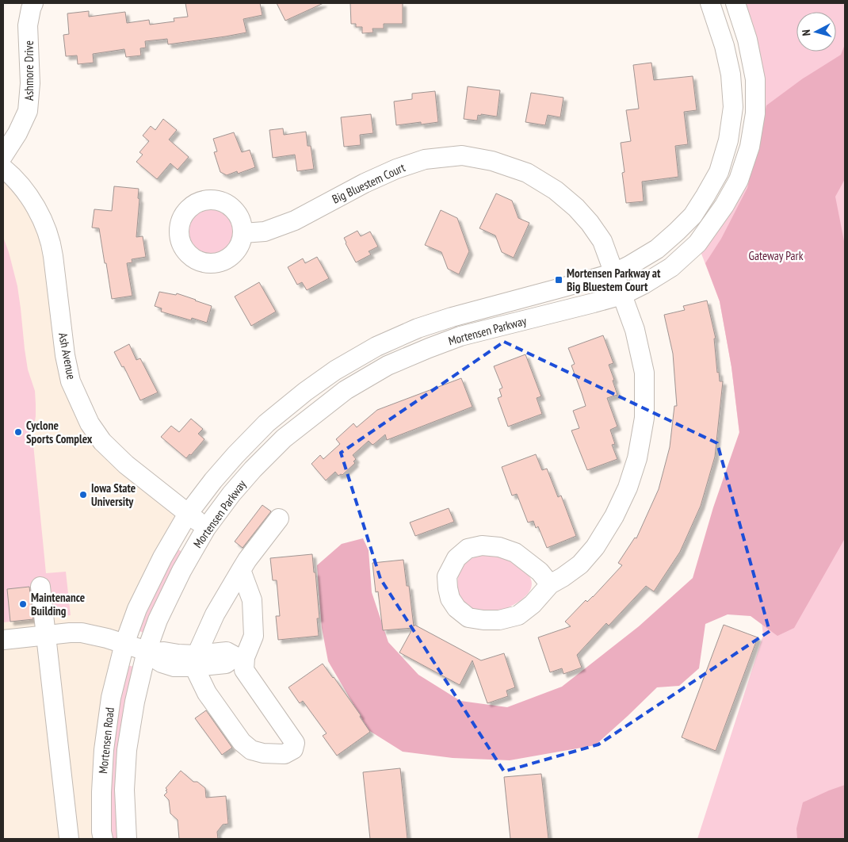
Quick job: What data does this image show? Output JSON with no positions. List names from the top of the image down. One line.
{"streets":{"street":["Ashmore Drive","Big Bluestem Court","Mortensen Parkway","Ash Avenue","Mortensen Road"]},"crossings":[["Big Bluestem Court","Mortensen Parkway"],["Mortensen Parkway","Ash Avenue"],["Mortensen Parkway","Mortensen Road"]],"parks":["Gateway Park"],"places":{"transit":["Mortensen Parkway at Big Bluestem Court"],"other":["Cyclone Sports Complex","Iowa State University","Maintenance Building"]},"north":"left"}
